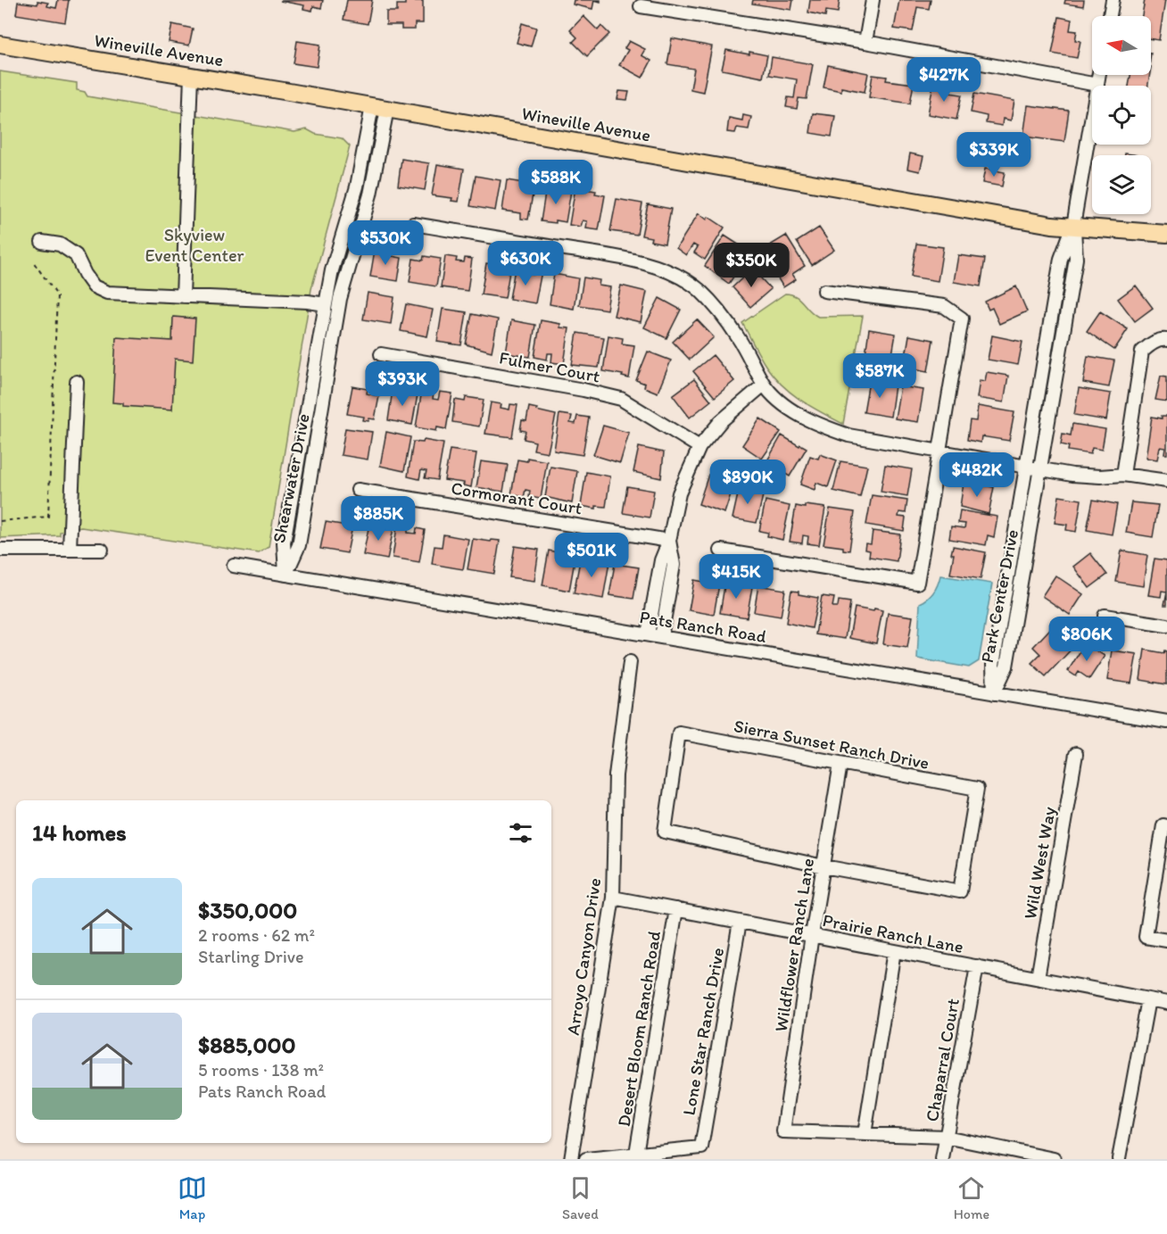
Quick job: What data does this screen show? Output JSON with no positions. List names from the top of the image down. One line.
{"streets":{"main road":["Wineville Avenue"],"street":["Fulmer Court","Shearwater Drive","Cormorant Court","Park Center Drive","Pats Ranch Road","Sierra Sunset Ranch Drive","Wild West Way","Prairie Ranch Lane","Wildflower Ranch Lane","Arroyo Canyon Drive","Desert Bloom Ranch Road","Lone Star Ranch Drive","Chaparral Court"]},"crossings":[["Wineville Avenue","Shearwater Drive"],["Wineville Avenue","Park Center Drive"],["Shearwater Drive","Pats Ranch Road"],["Park Center Drive","Pats Ranch Road"],["Sierra Sunset Ranch Drive","Wildflower Ranch Lane"],["Wild West Way","Prairie Ranch Lane"],["Prairie Ranch Lane","Wildflower Ranch Lane"],["Prairie Ranch Lane","Arroyo Canyon Drive"],["Prairie Ranch Lane","Desert Bloom Ranch Road"],["Prairie Ranch Lane","Lone Star Ranch Drive"],["Prairie Ranch Lane","Chaparral Court"],["Desert Bloom Ranch Road","Lone Star Ranch Drive"]],"parks":["Skyview Event Center"],"north":"left","page":{"price":["$427K","$339K","$588K","$530K","$630K","$350K","$587K","$393K","$482K","$890K","$885K","$501K","$415K","$806K"],"heading":"14 homes","list":[{"name":"$350,000","note":"2 rooms · 62 m² · Starling Drive"},{"name":"$885,000","note":"5 rooms · 138 m² · Pats Ranch Road"}],"tabs":["Map","Saved","Home"]}}
